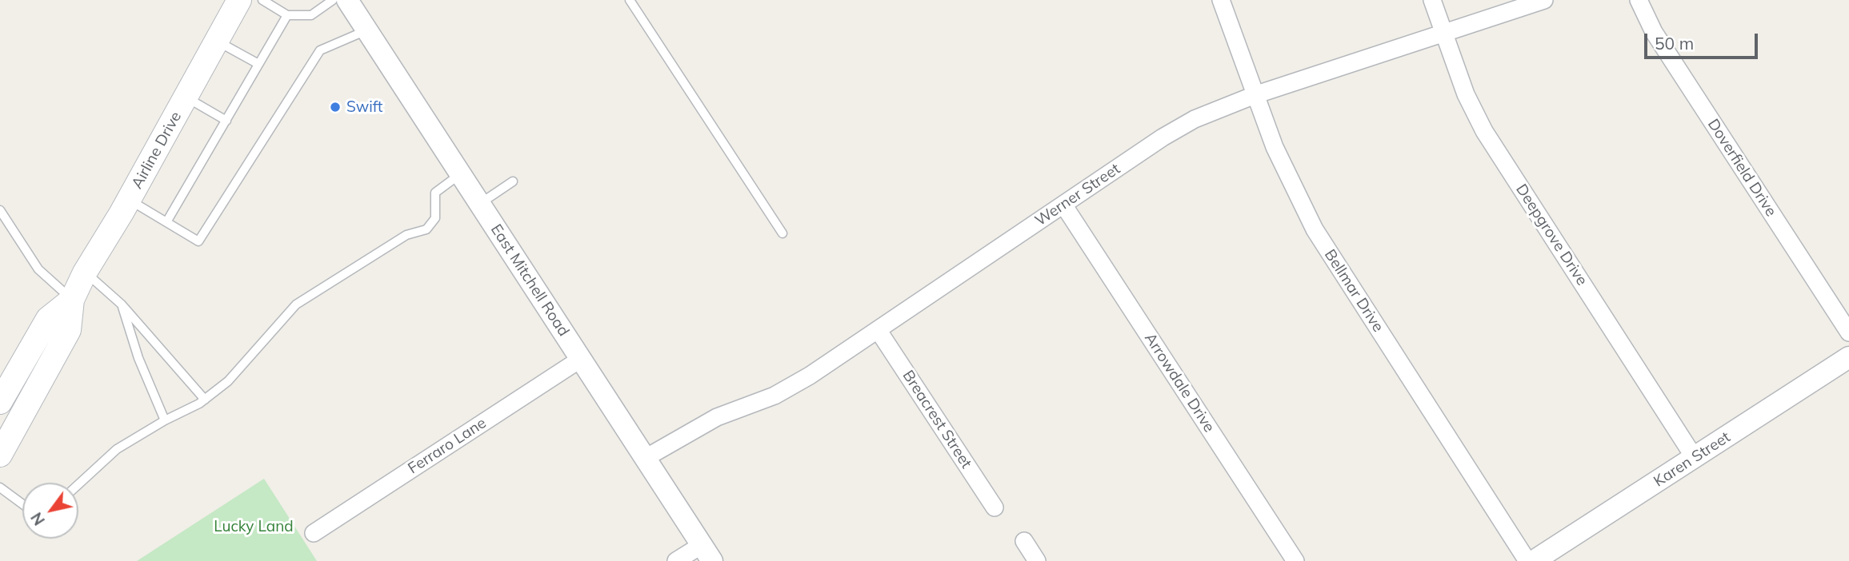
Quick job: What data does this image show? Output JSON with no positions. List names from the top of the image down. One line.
{"streets":{"main road":["Airline Drive"],"street":["Doverfield Drive","Werner Street","Deepgrove Drive","East Mitchell Road","Bellmar Drive","Arrowdale Drive","Breacrest Street","Ferraro Lane","Karen Street"]},"crossings":[["Werner Street","Deepgrove Drive"],["Werner Street","East Mitchell Road"],["Werner Street","Bellmar Drive"],["Werner Street","Arrowdale Drive"],["Werner Street","Breacrest Street"],["Deepgrove Drive","Karen Street"],["East Mitchell Road","Ferraro Lane"]],"parks":["Lucky Land"],"places":["Swift"],"scale_bar":"50 m","north":"bottom left"}
